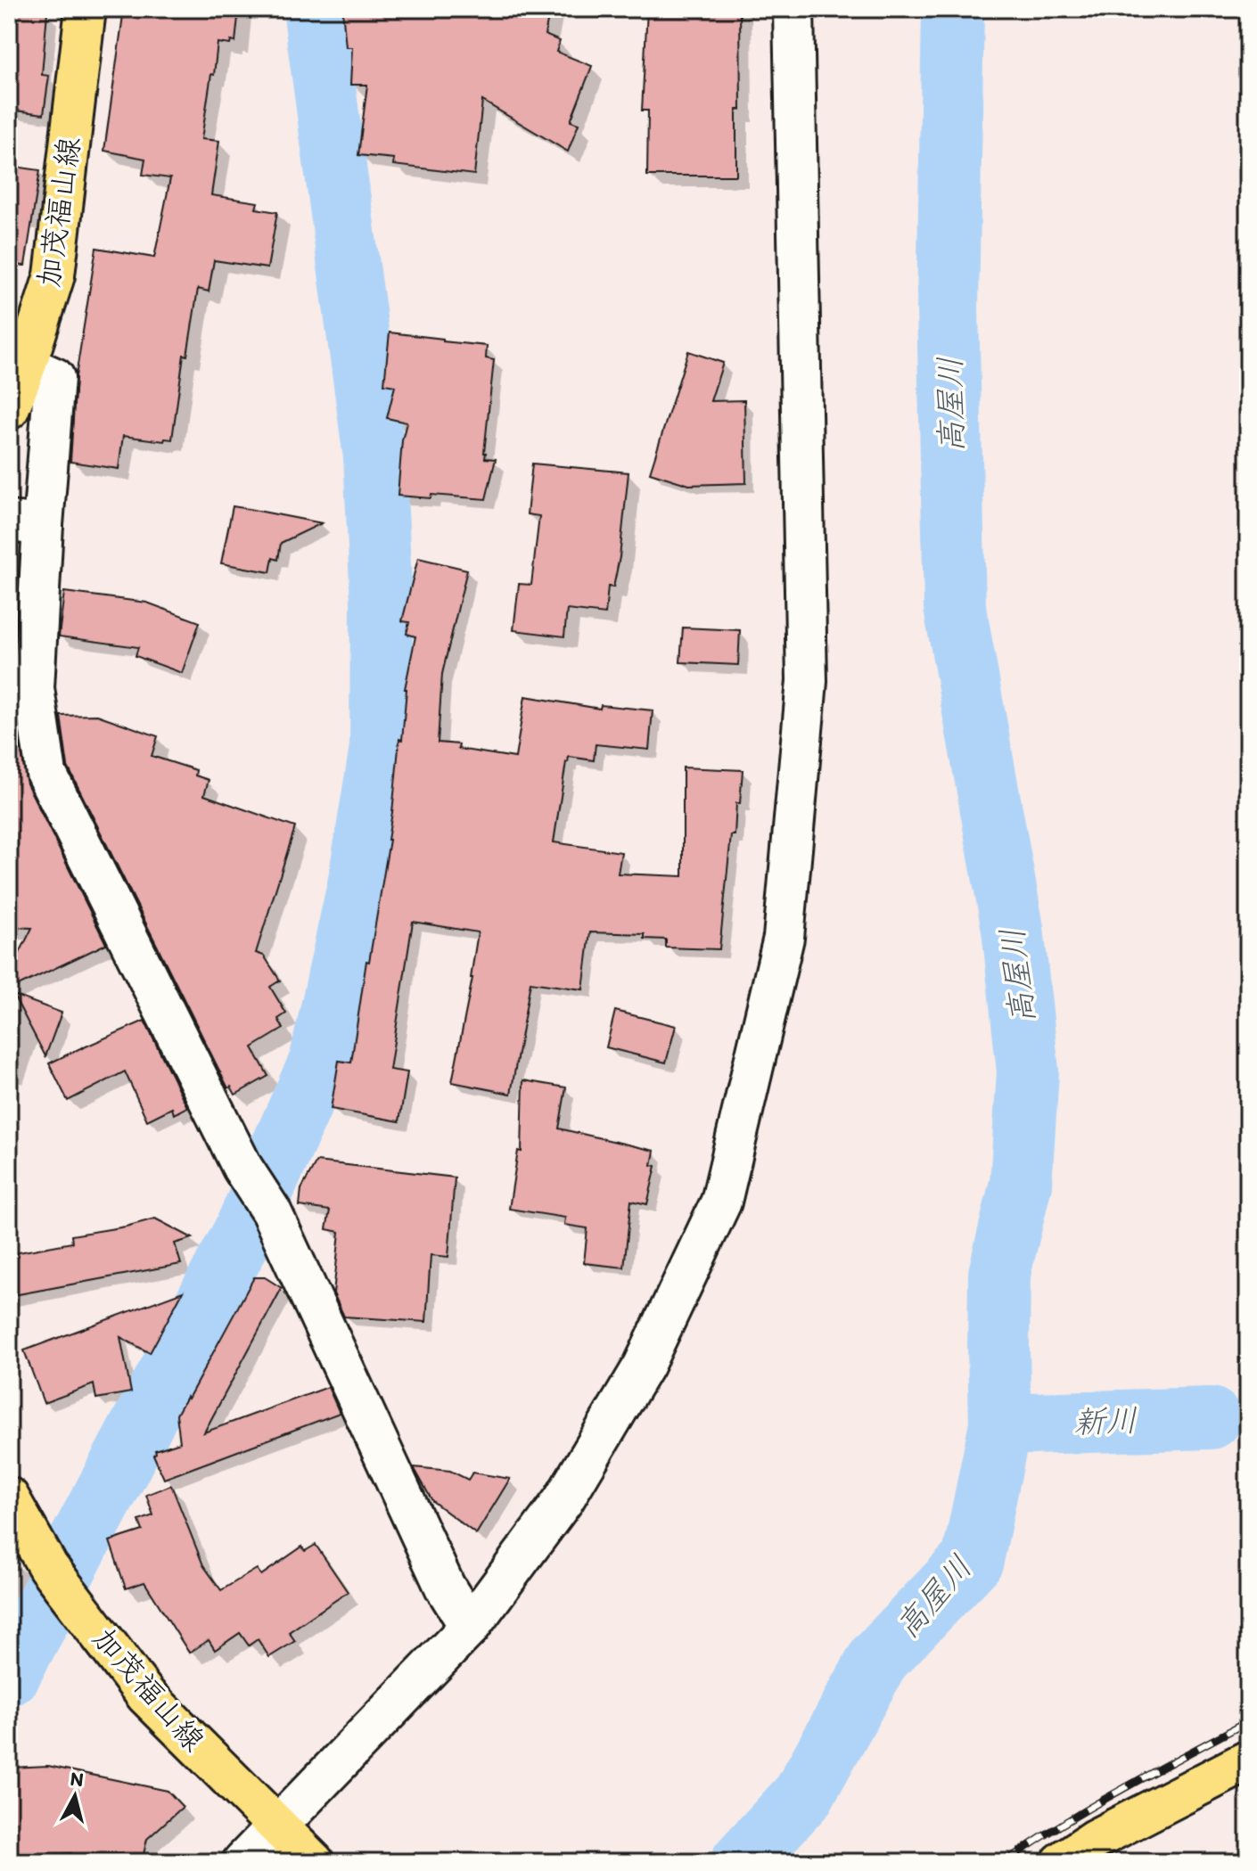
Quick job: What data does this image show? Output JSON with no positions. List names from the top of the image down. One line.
{"streets":{"main road":["加茂福山線"]},"water":["高屋川","新川"],"north":"top"}
